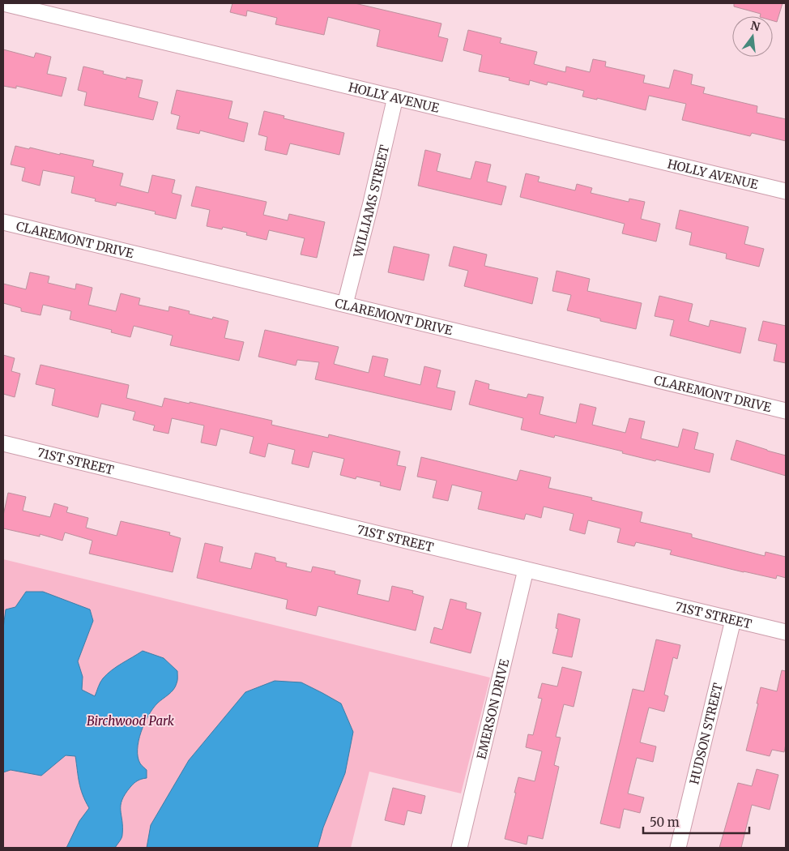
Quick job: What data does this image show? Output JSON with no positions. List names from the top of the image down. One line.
{"streets":{"street":["HOLLY AVENUE","WILLIAMS STREET","CLAREMONT DRIVE","71ST STREET","EMERSON DRIVE","HUDSON STREET"]},"crossings":[["HOLLY AVENUE","WILLIAMS STREET"],["WILLIAMS STREET","CLAREMONT DRIVE"],["71ST STREET","EMERSON DRIVE"],["71ST STREET","HUDSON STREET"]],"parks":["Birchwood Park"],"scale_bar":"50 m","north":"top"}
